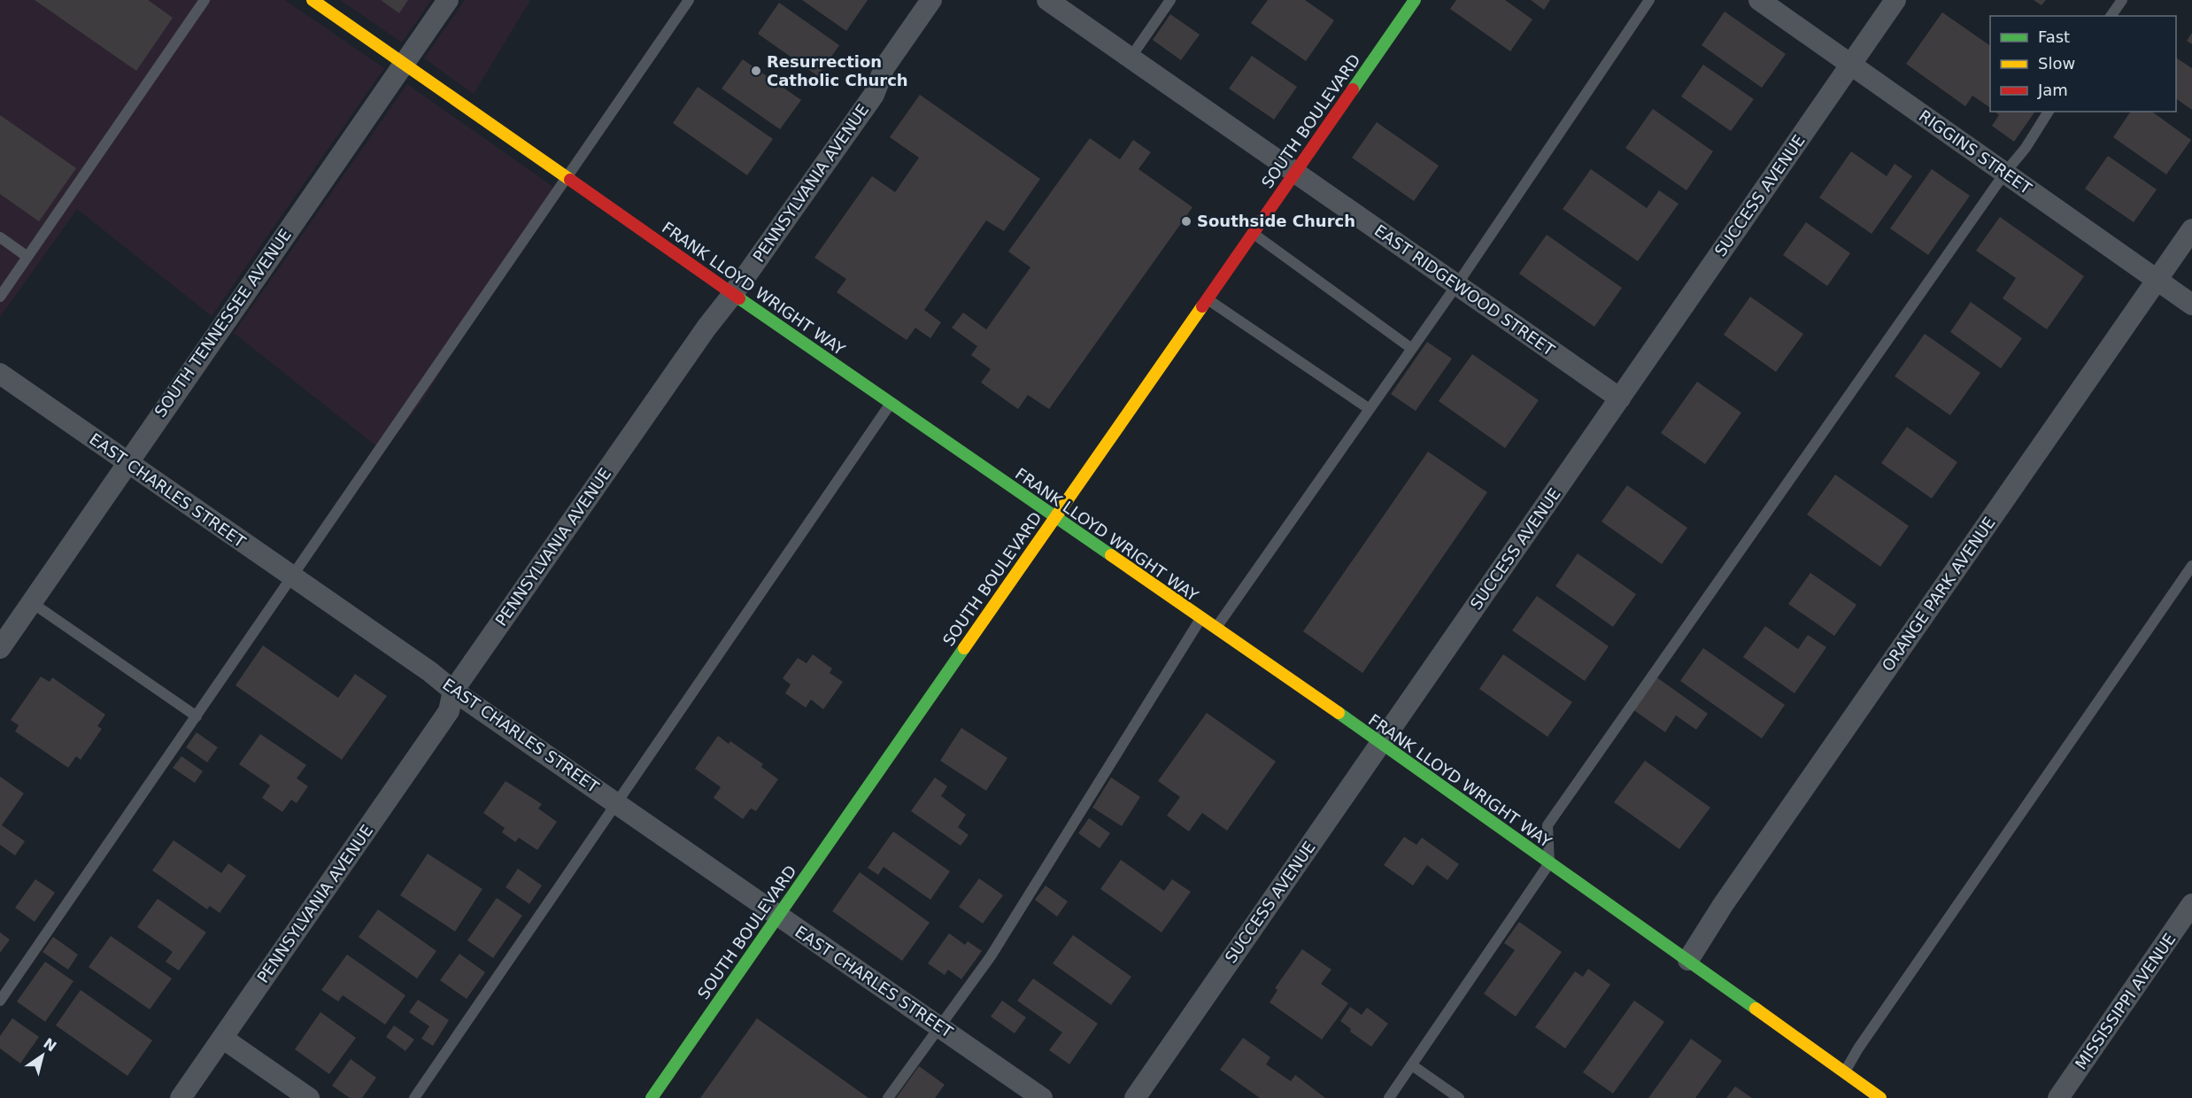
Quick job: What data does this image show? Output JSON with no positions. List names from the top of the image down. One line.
{"streets":{"street":["SOUTH BOULEVARD","RIGGINS STREET","PENNSYLVANIA AVENUE","SUCCESS AVENUE","FRANK LLOYD WRIGHT WAY","EAST RIDGEWOOD STREET","SOUTH TENNESSEE AVENUE","EAST CHARLES STREET","ORANGE PARK AVENUE","MISSISSIPPI AVENUE"]},"crossings":[["SOUTH BOULEVARD","FRANK LLOYD WRIGHT WAY"],["SOUTH BOULEVARD","EAST RIDGEWOOD STREET"],["SOUTH BOULEVARD","EAST CHARLES STREET"],["RIGGINS STREET","SUCCESS AVENUE"],["RIGGINS STREET","ORANGE PARK AVENUE"],["PENNSYLVANIA AVENUE","FRANK LLOYD WRIGHT WAY"],["PENNSYLVANIA AVENUE","EAST CHARLES STREET"],["SUCCESS AVENUE","FRANK LLOYD WRIGHT WAY"],["SUCCESS AVENUE","EAST RIDGEWOOD STREET"],["FRANK LLOYD WRIGHT WAY","SOUTH TENNESSEE AVENUE"],["FRANK LLOYD WRIGHT WAY","ORANGE PARK AVENUE"],["SOUTH TENNESSEE AVENUE","EAST CHARLES STREET"]],"places":["Resurrection Catholic Church","Southside Church"],"legend":["Fast","Slow","Jam"],"north":"top right"}
